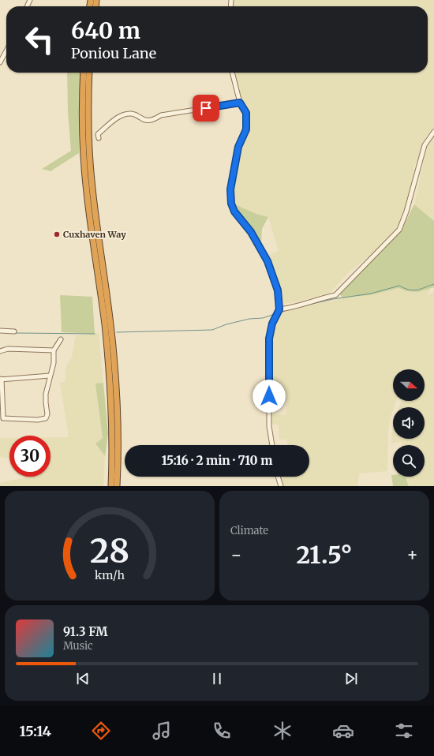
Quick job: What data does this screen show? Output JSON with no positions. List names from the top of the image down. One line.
{"places":["Cuxhaven Way"],"north":"right","page":{"turn":["640 m","Poniou Lane"],"limit":"30","trip":"15:16 · 2 min · 710 m","tile":"Climate","heat":["−","21.5°","+"],"song":["91.3 FM","Music"],"tabs":"15:14","gauge":["28","km/h"]}}
